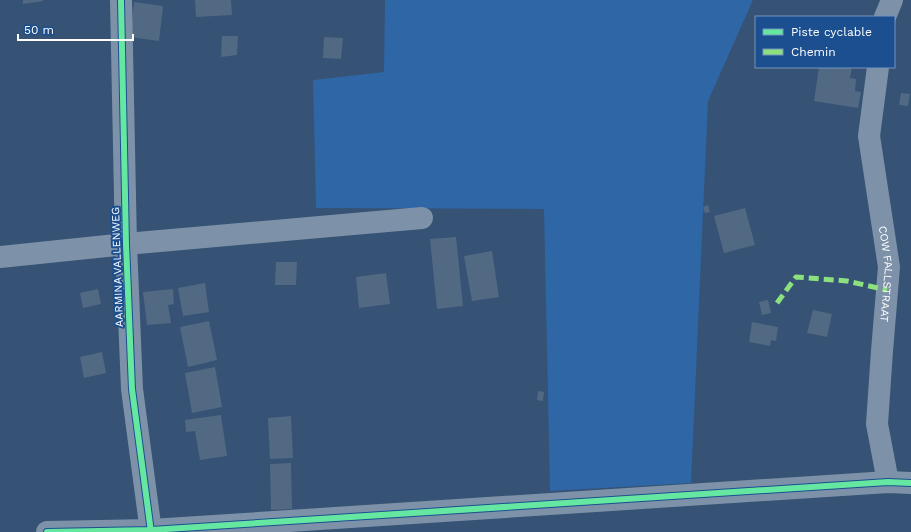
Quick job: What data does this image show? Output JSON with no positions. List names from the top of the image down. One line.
{"streets":{"street":["AARMINA VALLENWEG","COW FALLSTRAAT"]},"legend":["Piste cyclable","Chemin"],"scale_bar":"50 m"}
